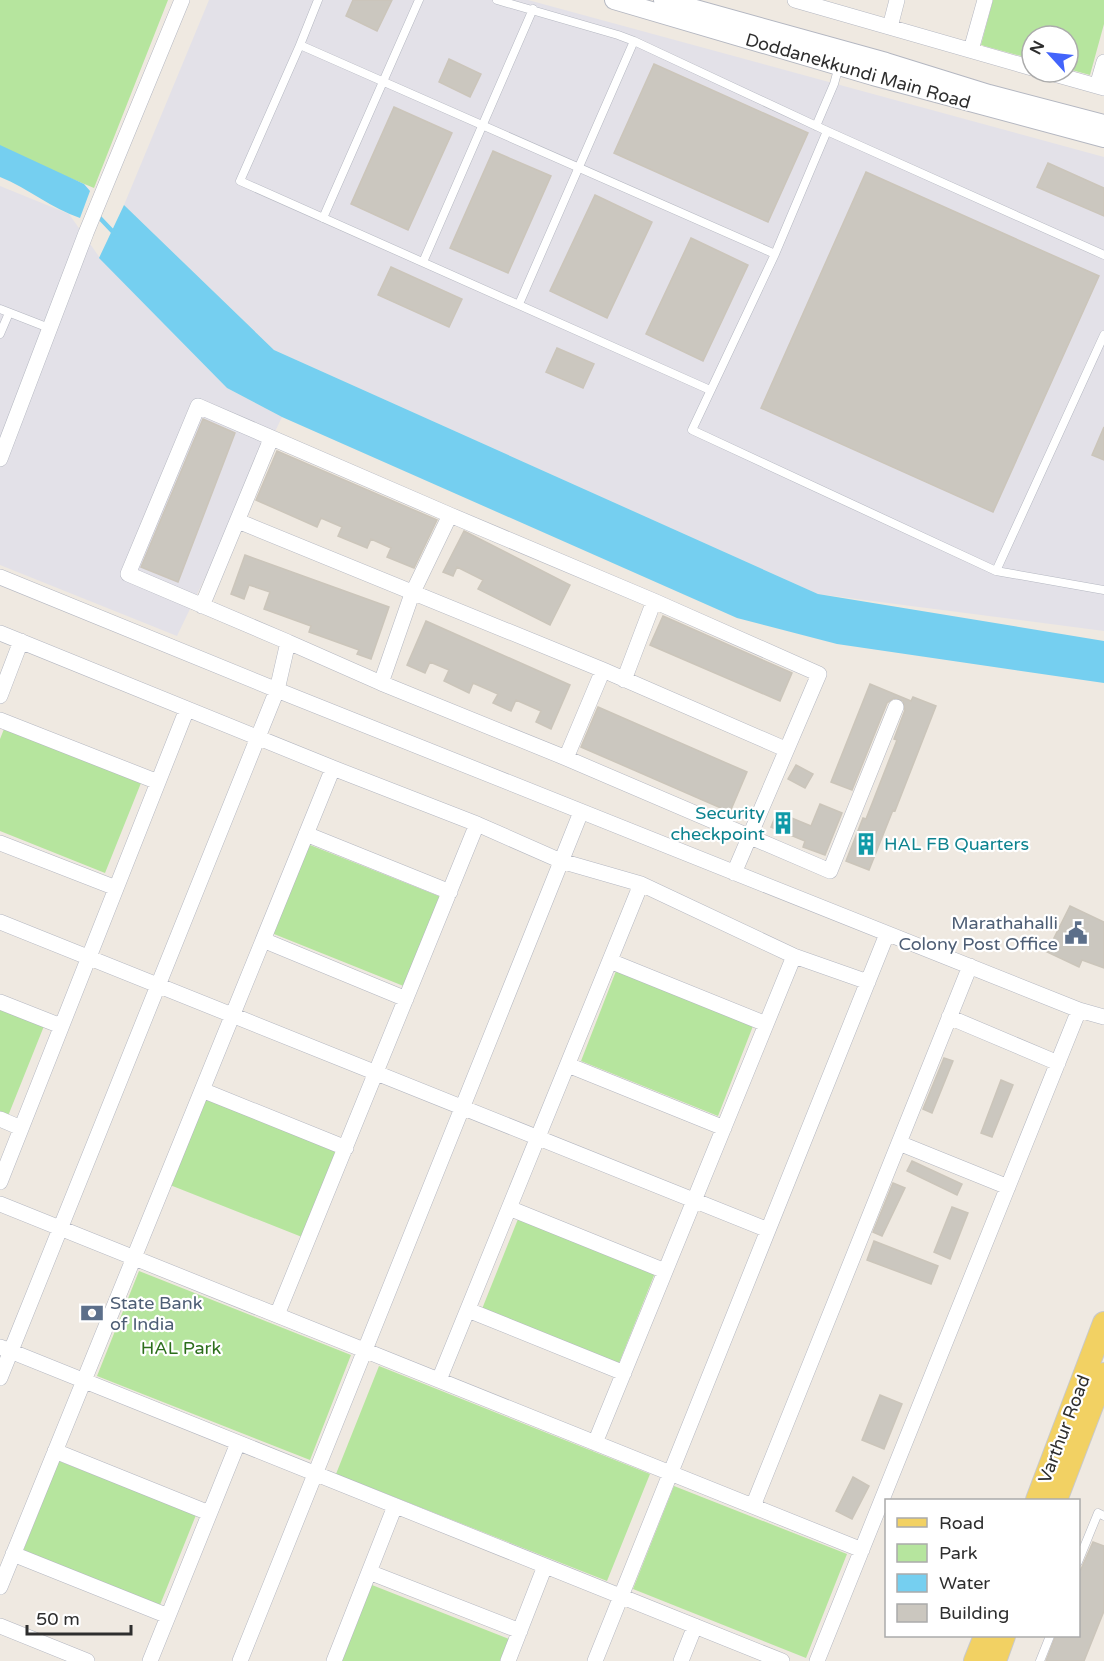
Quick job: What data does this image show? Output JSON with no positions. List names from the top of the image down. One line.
{"streets":{"main road":["Varthur Road"],"street":["Doddanekkundi Main Road"]},"parks":["HAL Park"],"places":{"building":["Security checkpoint","HAL FB Quarters"],"public building":["Marathahalli Colony Post Office"],"bank":["State Bank of India"]},"legend":["Road","Park","Water","Building"],"scale_bar":"50 m","north":"top left"}
